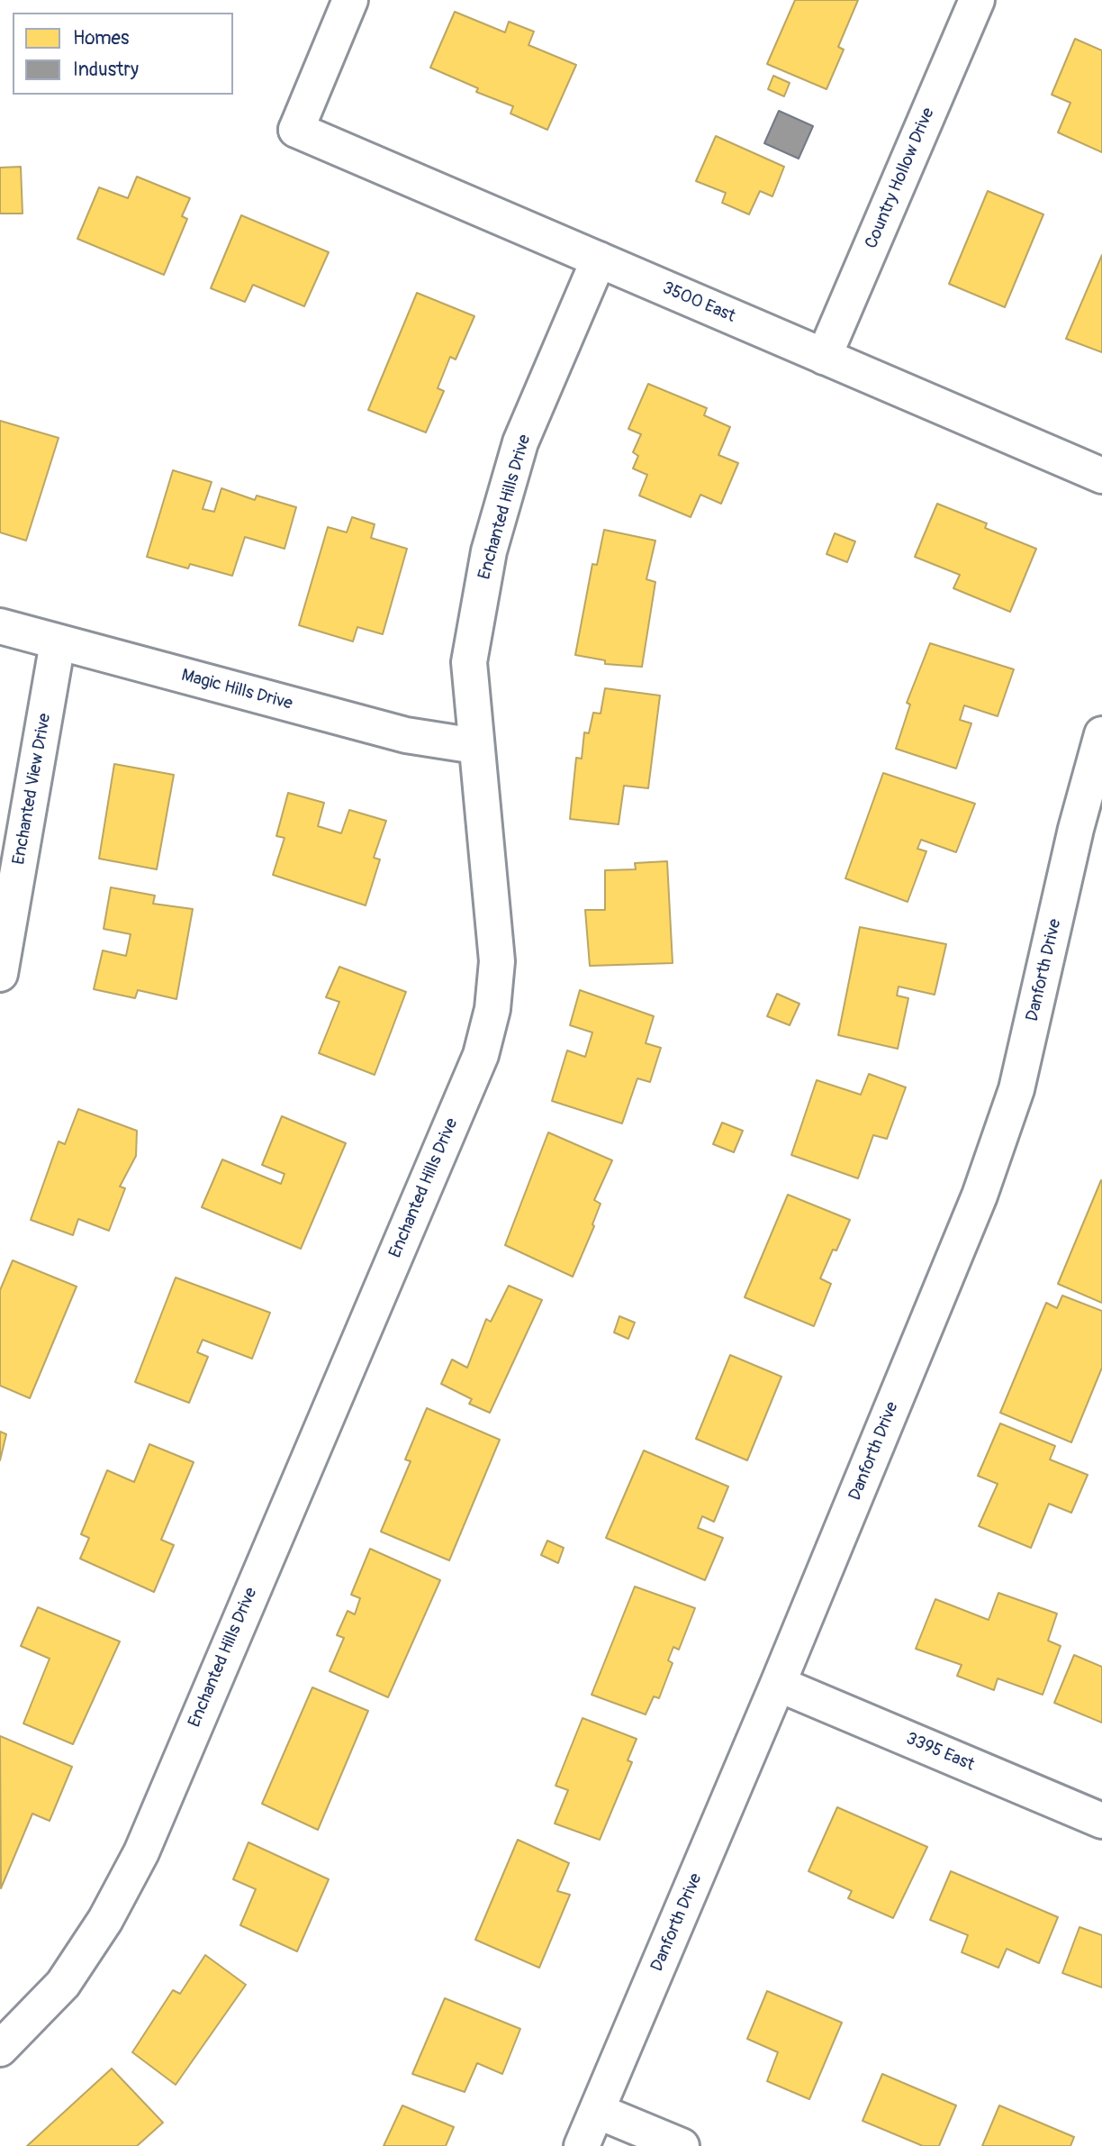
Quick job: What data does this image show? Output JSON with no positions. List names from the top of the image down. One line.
{"streets":{"street":["Country Hollow Drive","3500 East","Enchanted Hills Drive","Magic Hills Drive","Enchanted View Drive","Danforth Drive","3395 East"]},"crossings":[["Country Hollow Drive","3500 East"],["3500 East","Enchanted Hills Drive"],["Enchanted Hills Drive","Magic Hills Drive"],["Magic Hills Drive","Enchanted View Drive"],["Danforth Drive","3395 East"]],"legend":["Homes","Industry"]}
